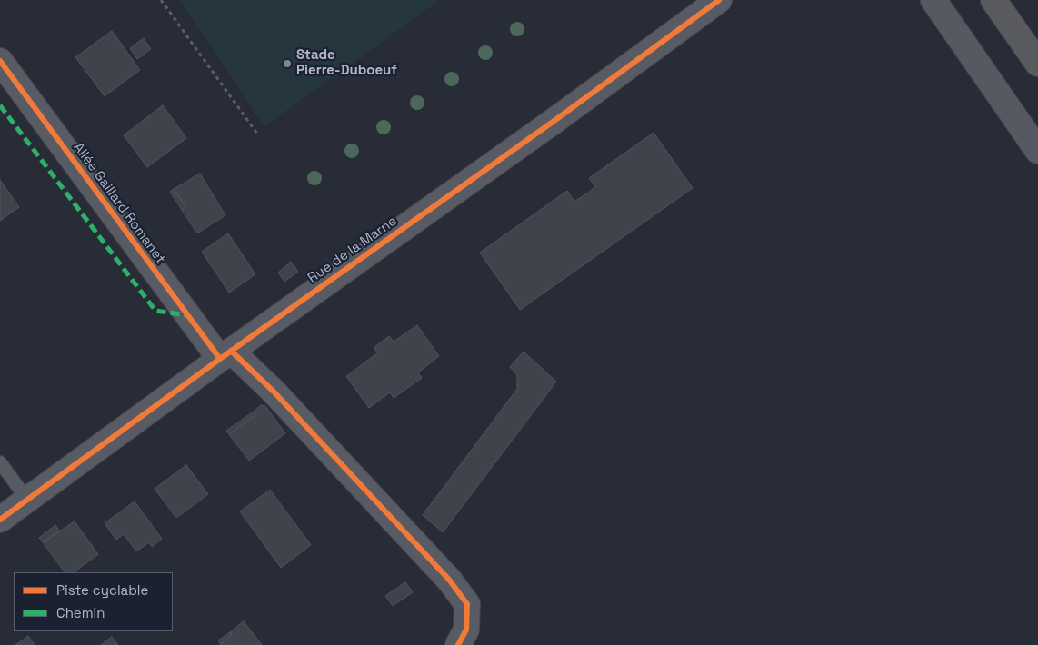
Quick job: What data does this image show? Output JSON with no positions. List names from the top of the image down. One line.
{"streets":{"street":["Allée Gaillard Romanet","Rue de la Marne"]},"crossings":[["Allée Gaillard Romanet","Rue de la Marne"]],"places":["Stade Pierre-Duboeuf"],"legend":["Piste cyclable","Chemin"]}
